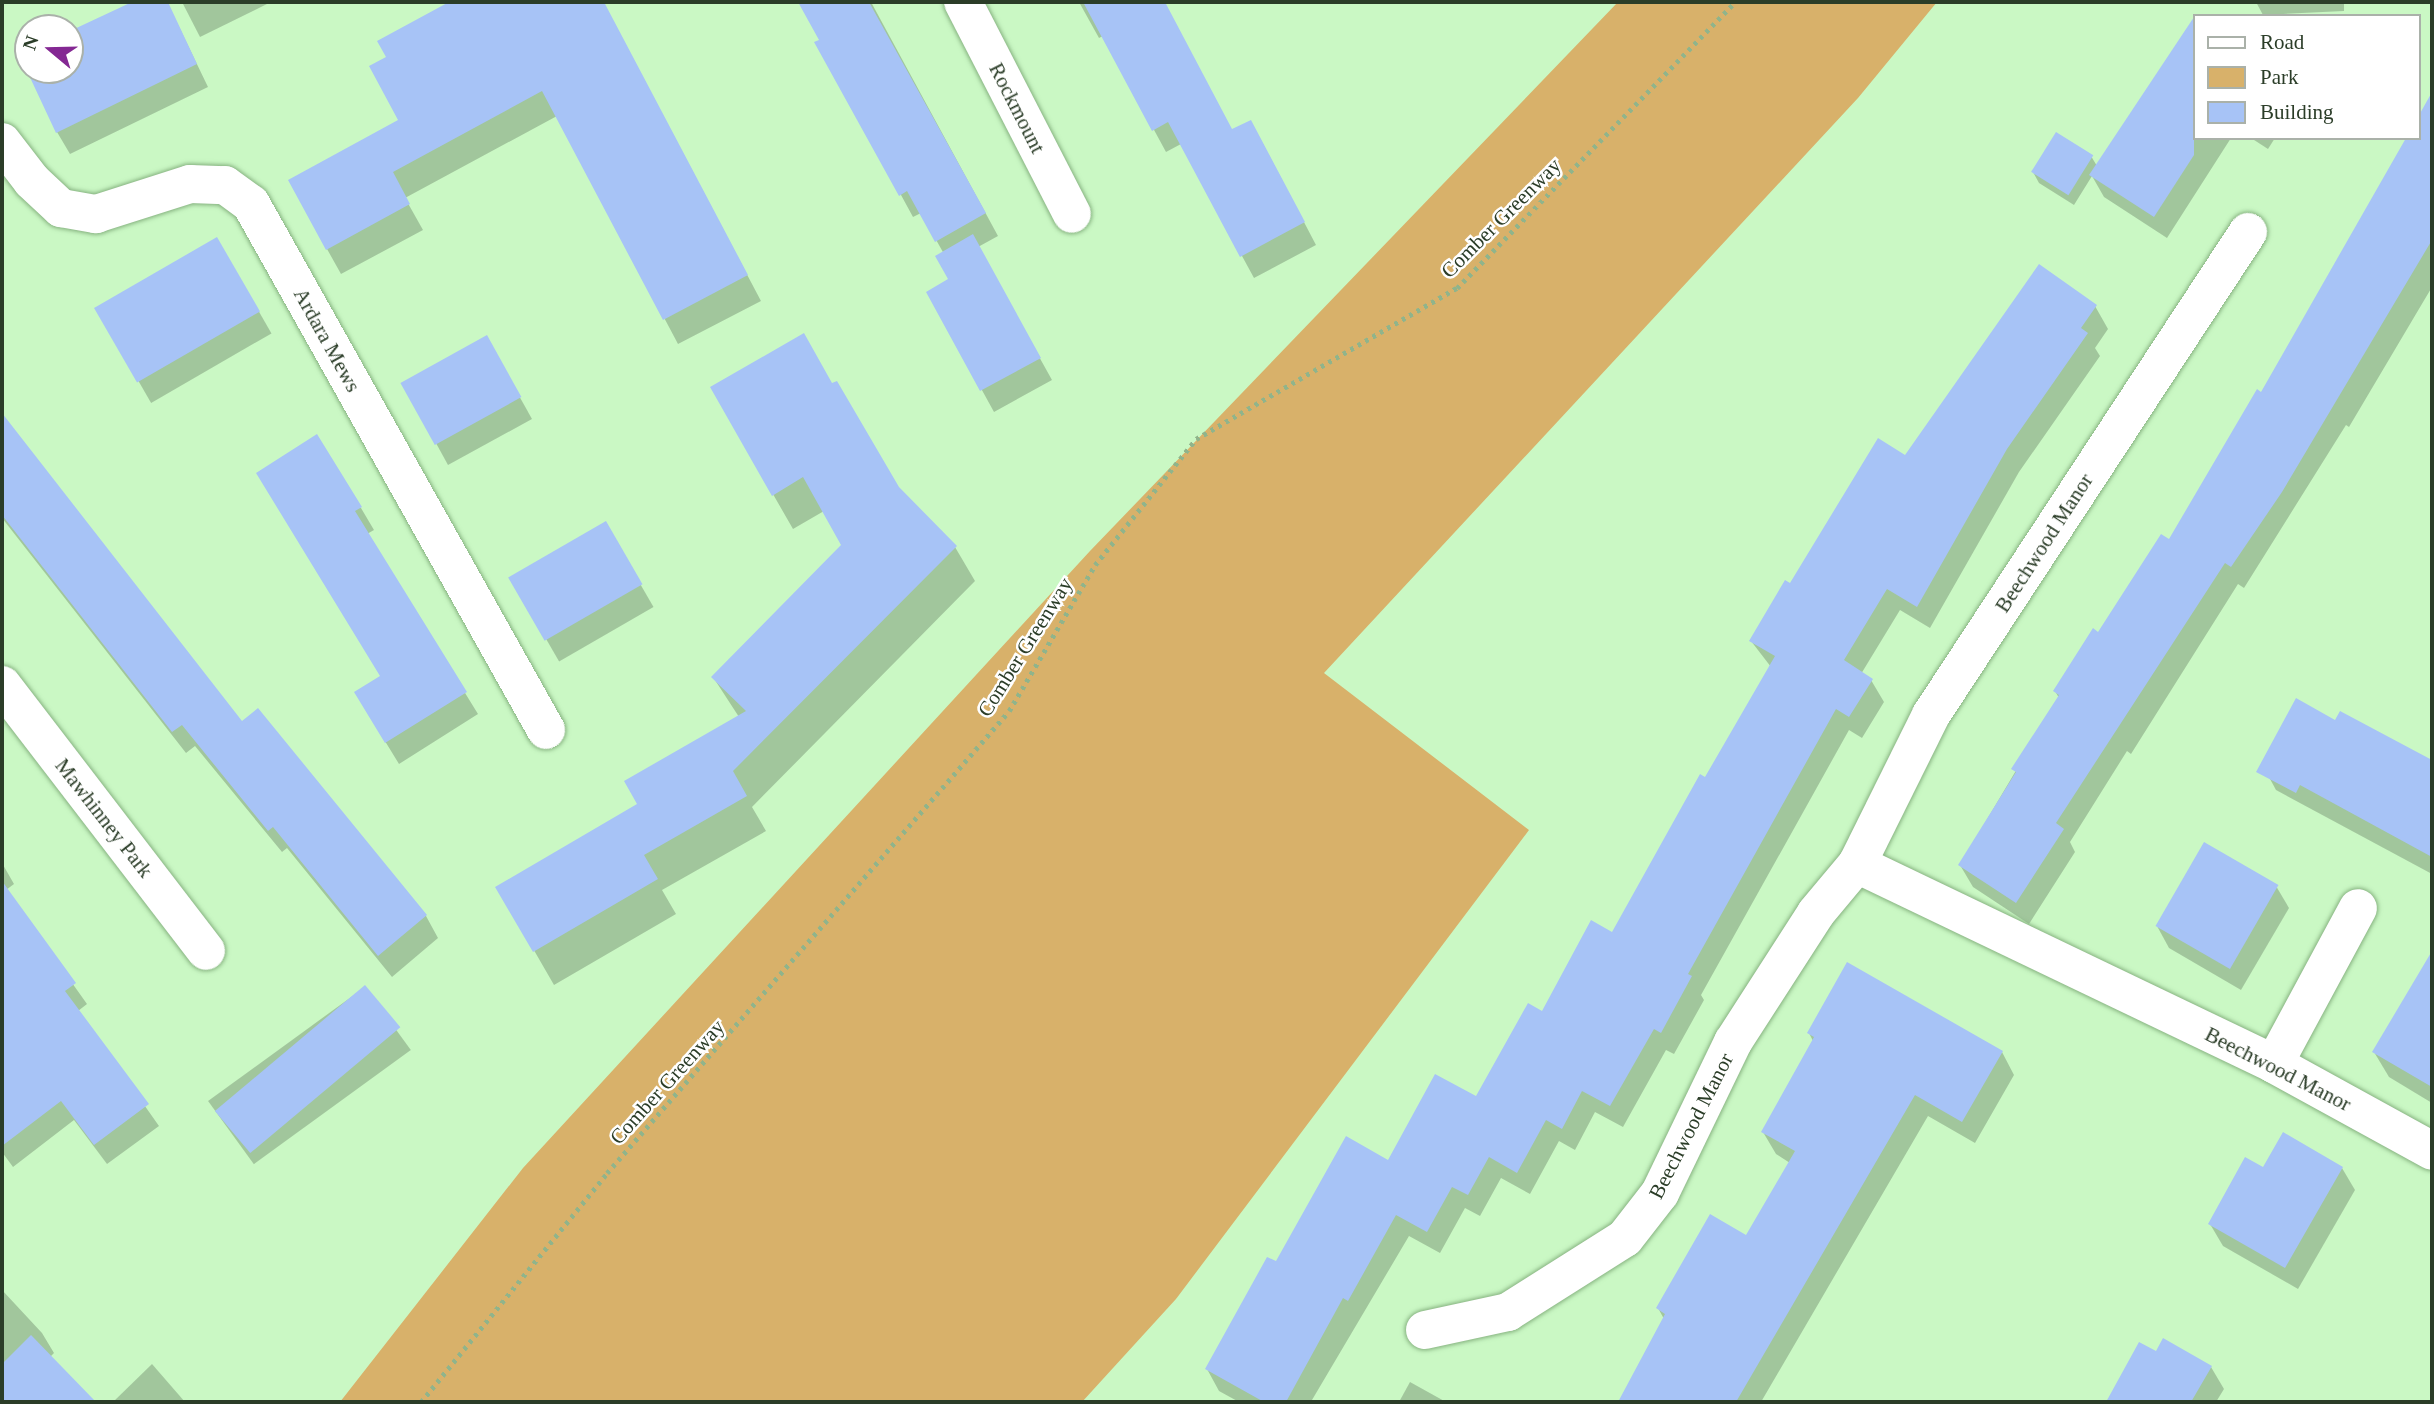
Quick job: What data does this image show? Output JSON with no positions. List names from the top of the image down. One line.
{"streets":{"street":["Rockmount","Ardara Mews","Beechwood Manor","Mawhinney Park"],"path":["Comber Greenway"]},"legend":["Road","Park","Building"],"north":"left"}
